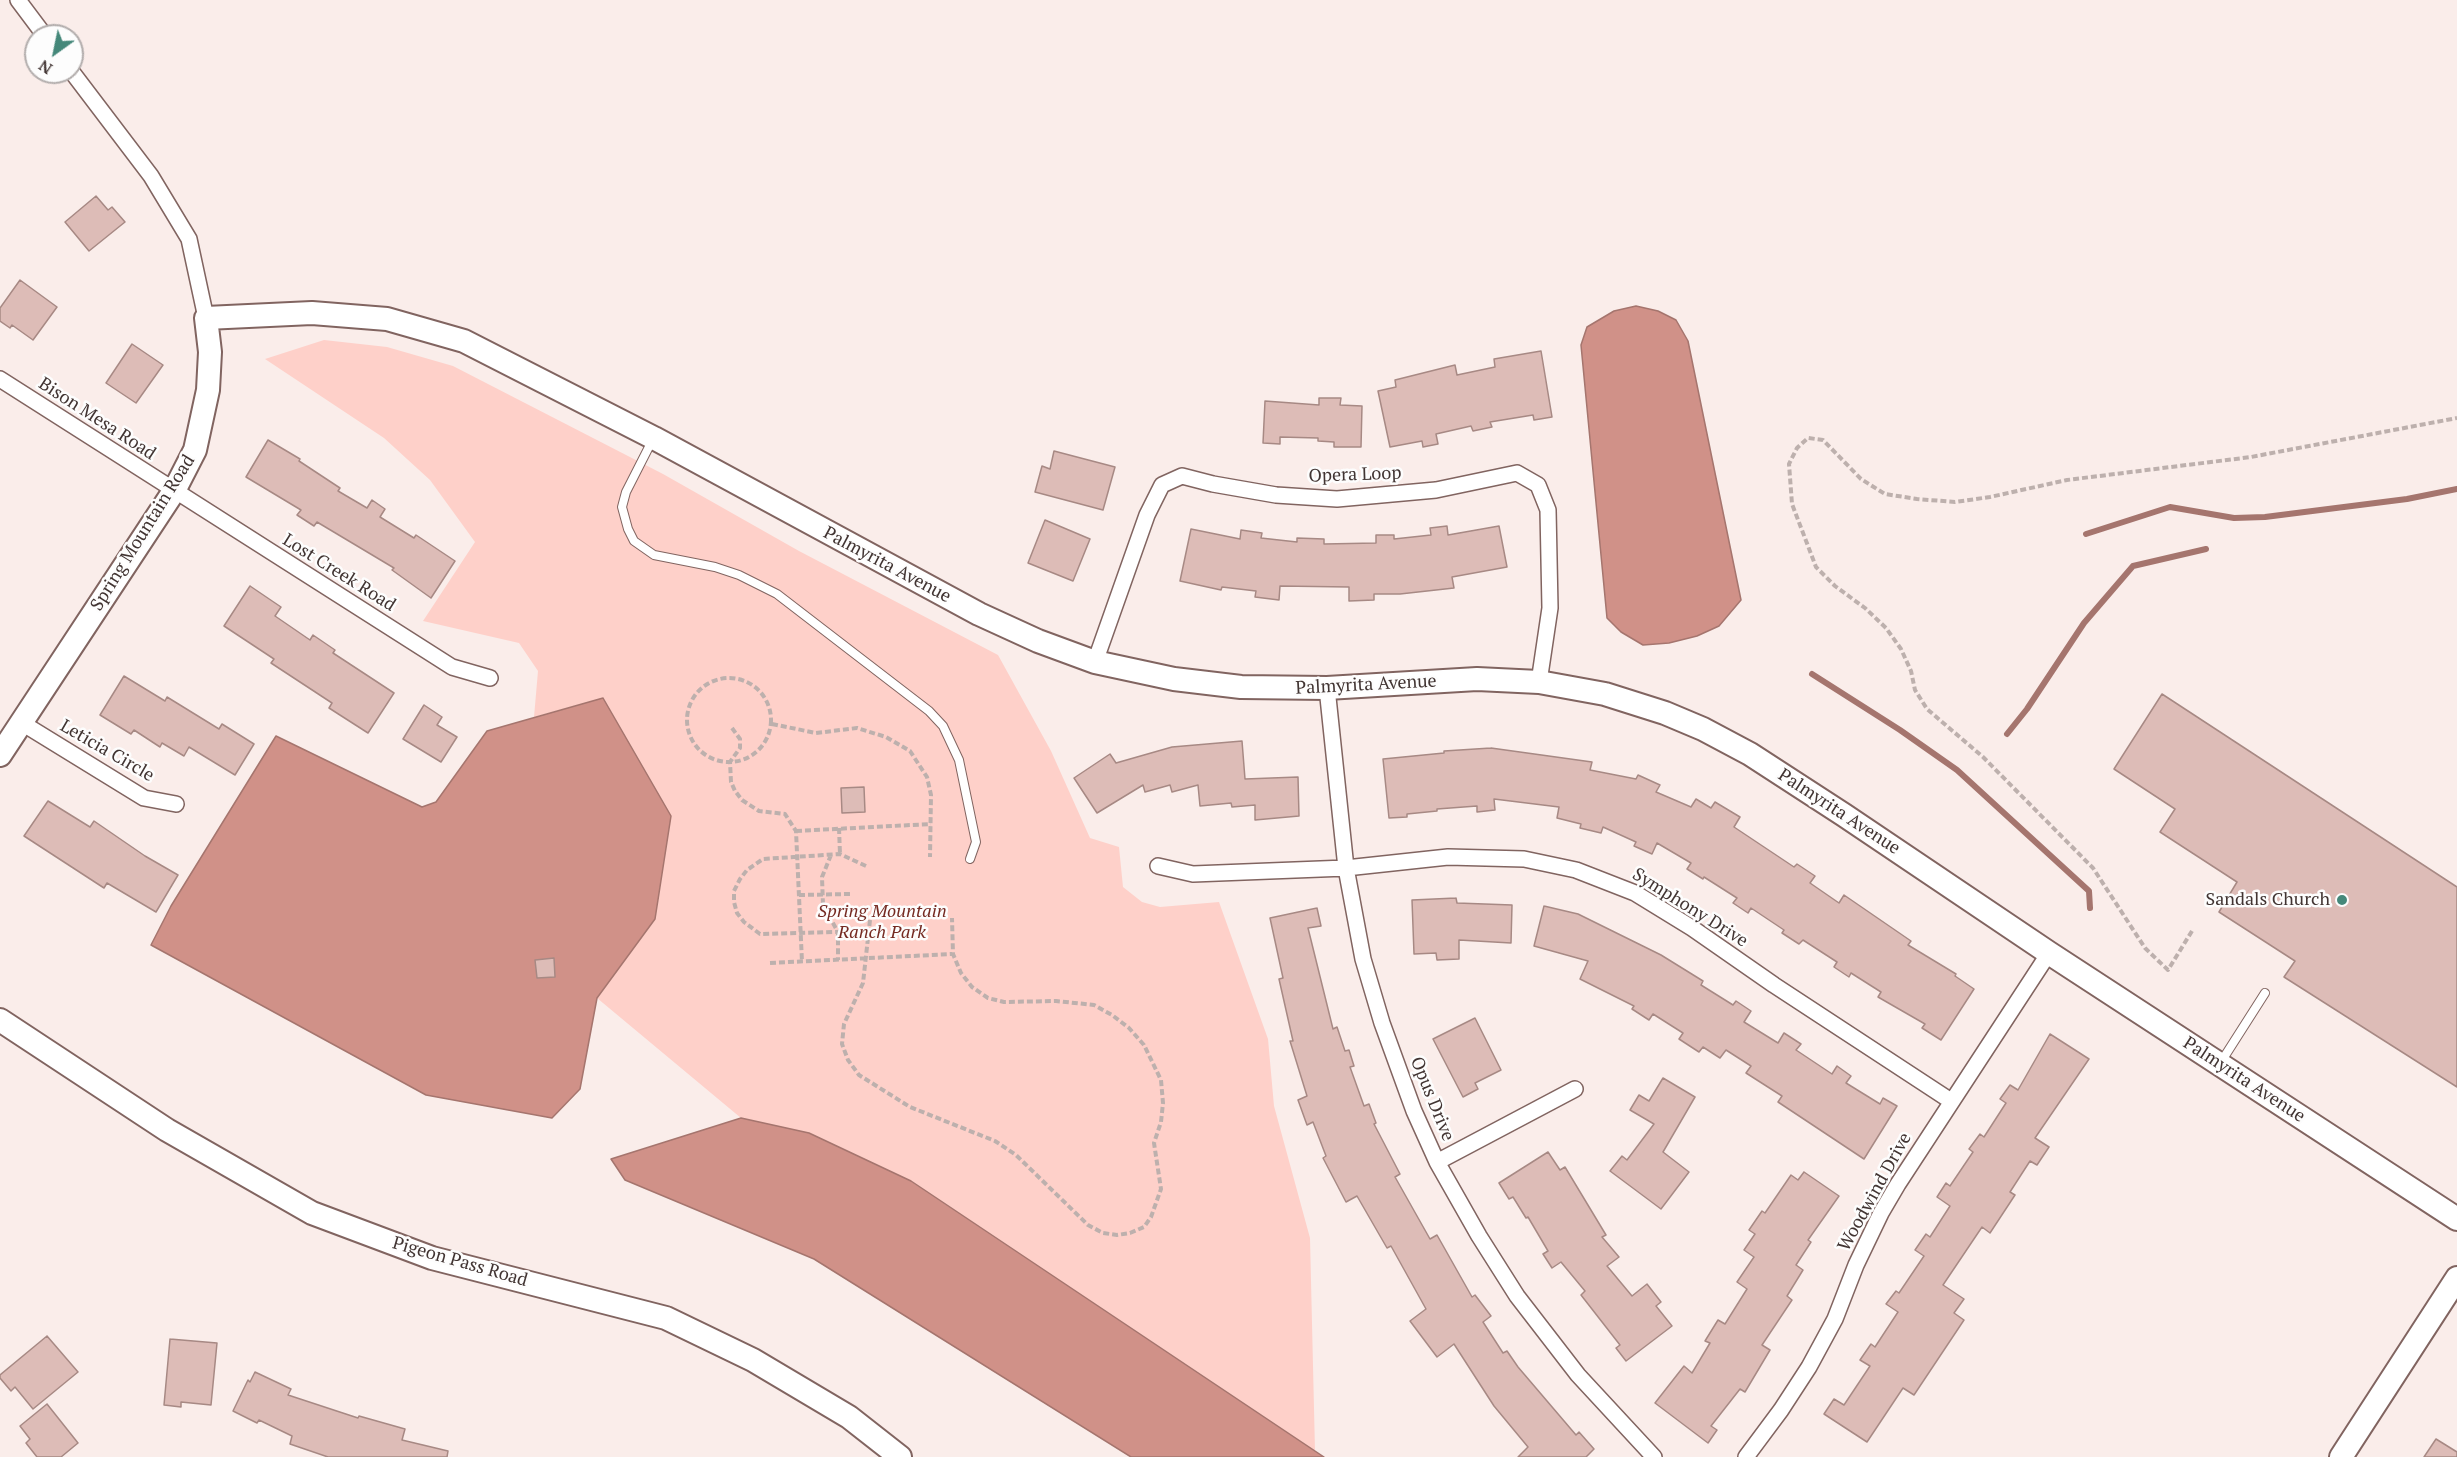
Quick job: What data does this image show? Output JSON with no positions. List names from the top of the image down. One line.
{"streets":{"street":["Bison Mesa Road","Opera Loop","Spring Mountain Road","Palmyrita Avenue","Lost Creek Road","Leticia Circle","Symphony Drive","Opus Drive","Woodwind Drive","Pigeon Pass Road"]},"crossings":[["Bison Mesa Road","Spring Mountain Road"],["Bison Mesa Road","Lost Creek Road"],["Opera Loop","Palmyrita Avenue"],["Spring Mountain Road","Palmyrita Avenue"],["Spring Mountain Road","Lost Creek Road"],["Spring Mountain Road","Leticia Circle"],["Palmyrita Avenue","Opus Drive"],["Palmyrita Avenue","Woodwind Drive"],["Symphony Drive","Opus Drive"],["Symphony Drive","Woodwind Drive"]],"parks":["Spring Mountain Ranch Park"],"places":["Sandals Church"],"north":"bottom left"}
